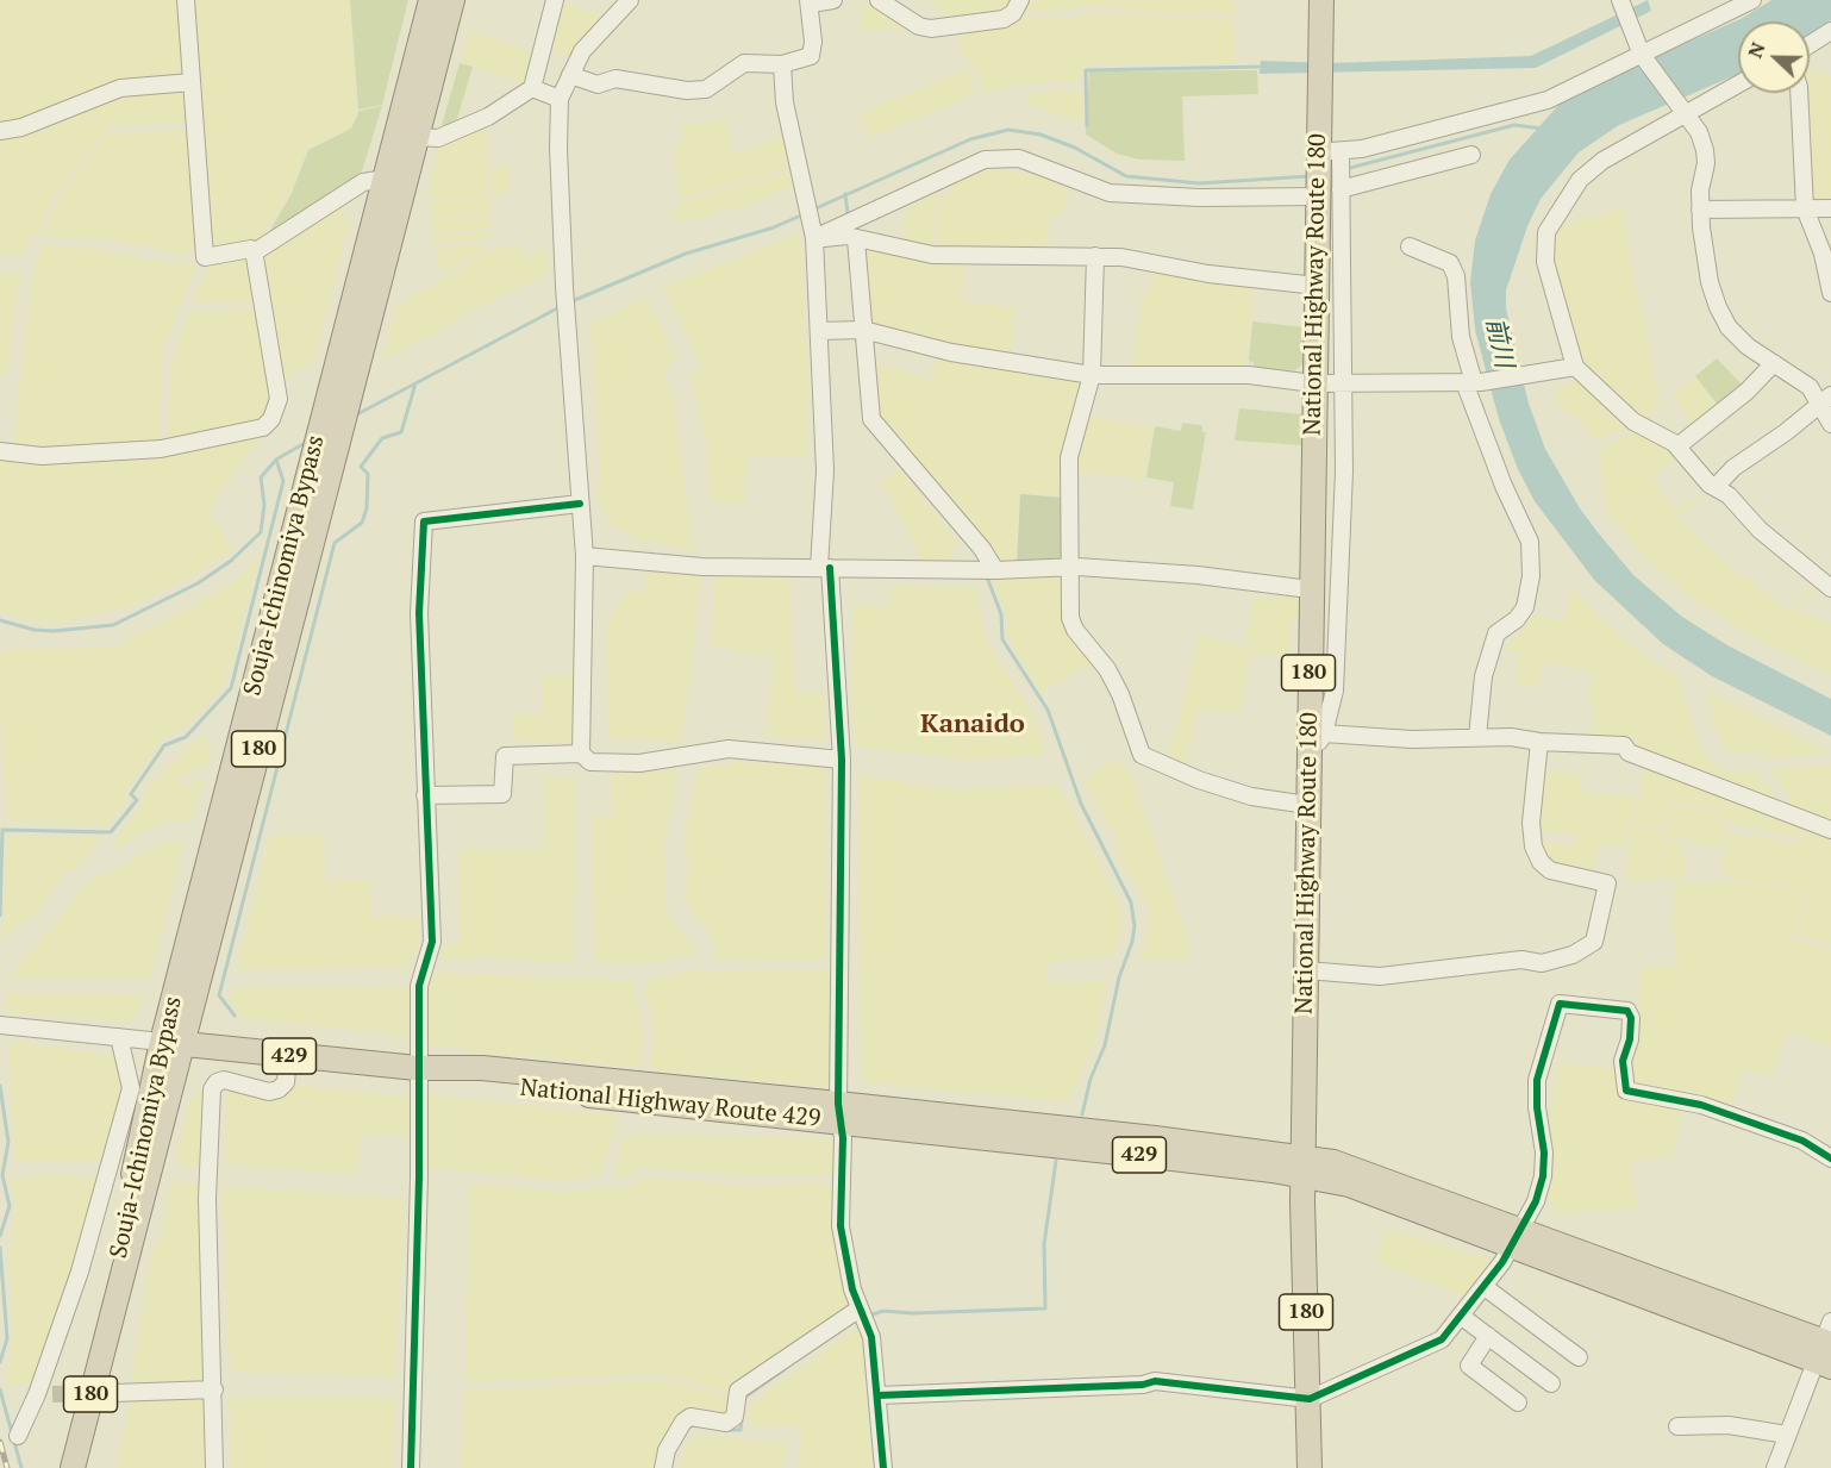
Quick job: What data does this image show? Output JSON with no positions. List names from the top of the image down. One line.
{"streets":{"highway":["National Highway Route 180","Souja-Ichinomiya Bypass","180","429","National Highway Route 429"]},"crossings":[["National Highway Route 180","National Highway Route 429"],["Souja-Ichinomiya Bypass","National Highway Route 429"]],"districts":["Kanaido"],"water":["前川"],"north":"left"}
